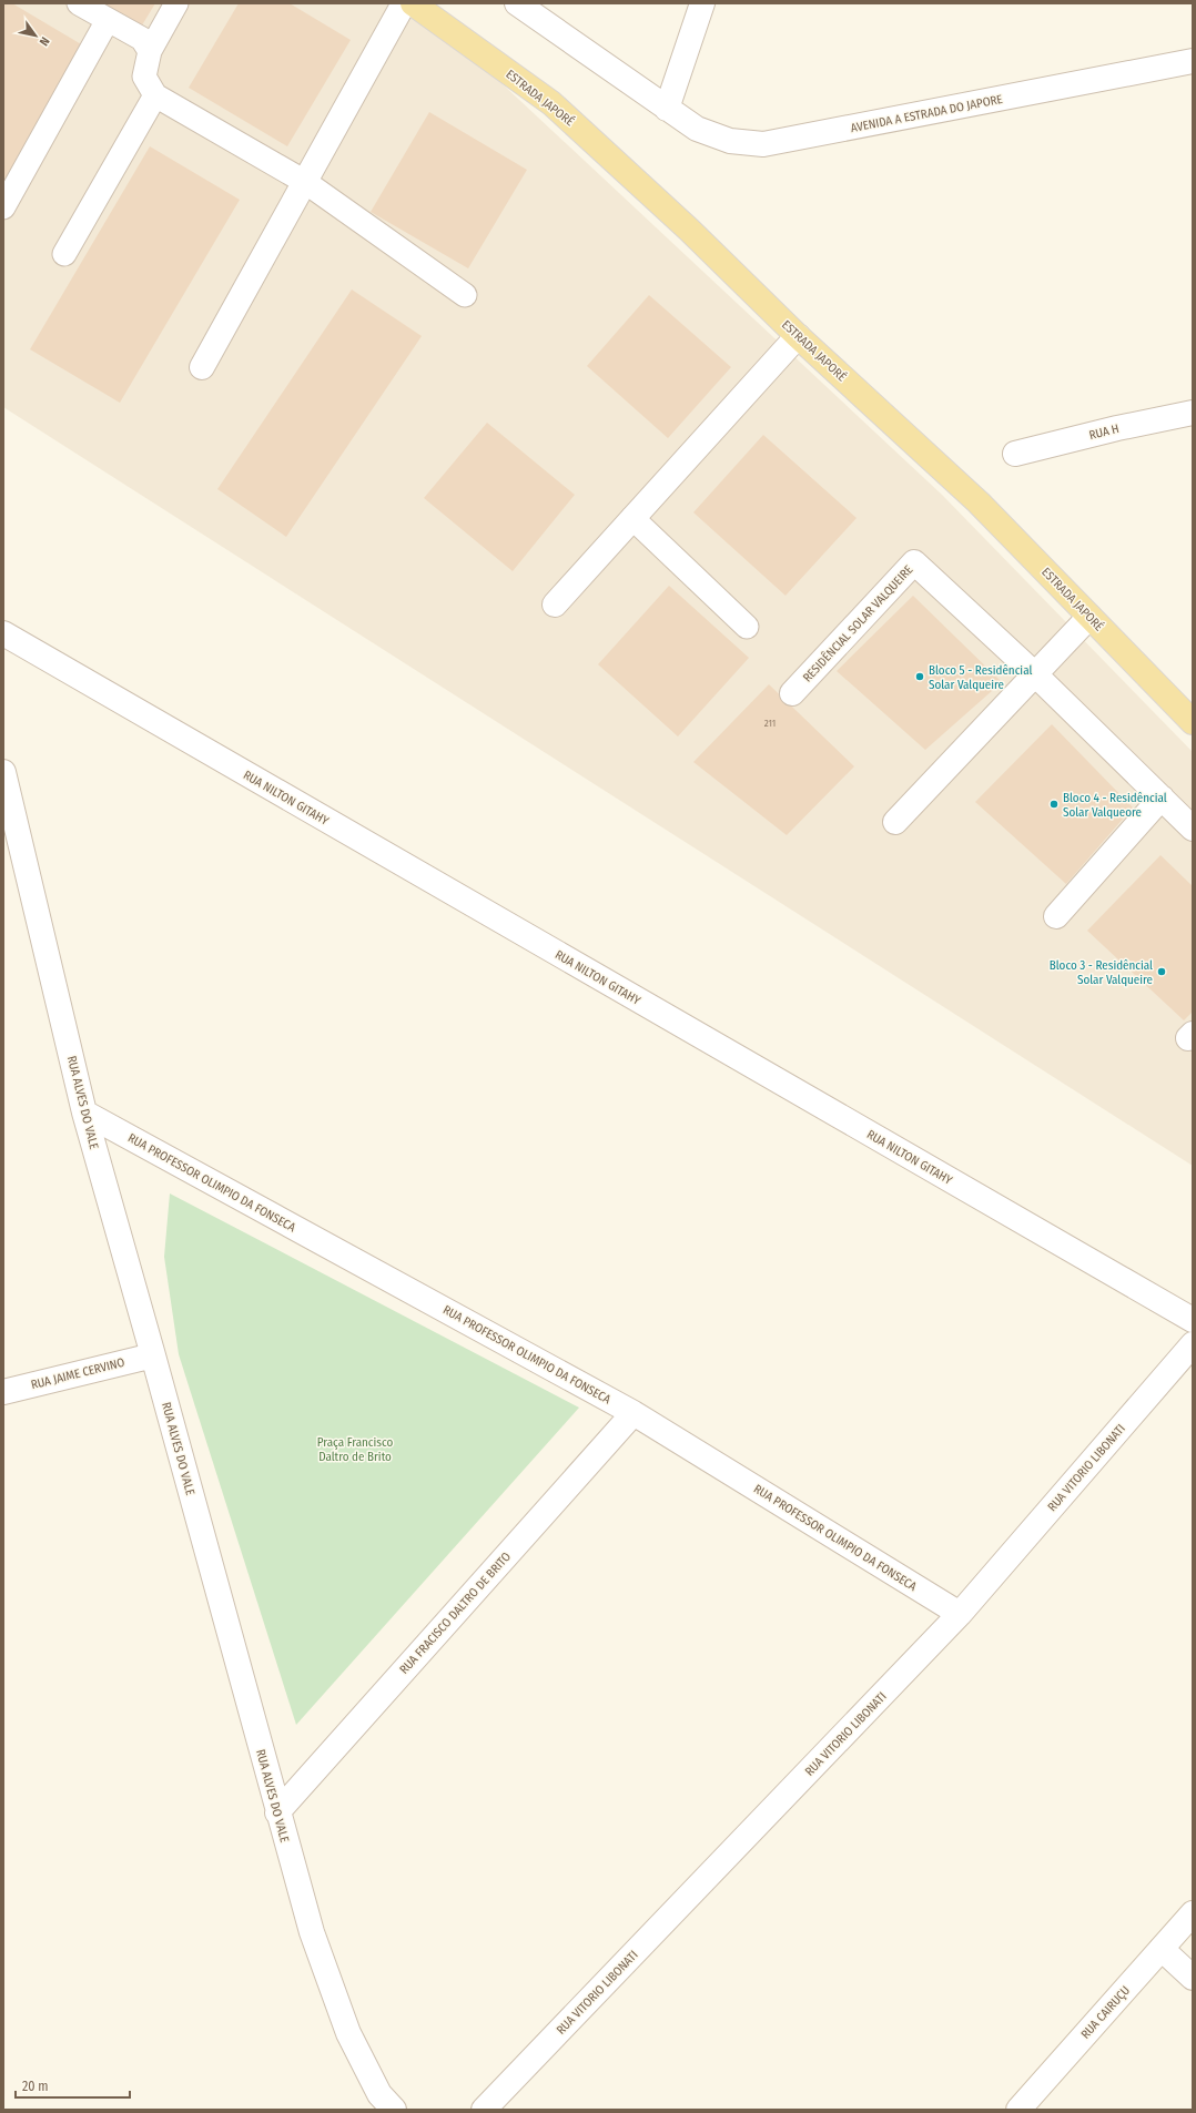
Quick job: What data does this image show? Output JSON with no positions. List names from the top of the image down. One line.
{"streets":{"main road":["ESTRADA JAPORÉ"],"street":["AVENIDA A ESTRADA DO JAPORE","RUA H","RESIDÊNCIAL SOLAR VALQUEIRE","RUA NILTON GITAHY","RUA ALVES DO VALE","RUA PROFESSOR OLIMPIO DA FONSECA","RUA JAIME CERVINO","RUA VITORIO LIBONATI","RUA FRACISCO DALTRO DE BRITO","RUA CAIRUÇU"]},"crossings":[["RUA ALVES DO VALE","RUA PROFESSOR OLIMPIO DA FONSECA"],["RUA ALVES DO VALE","RUA JAIME CERVINO"],["RUA ALVES DO VALE","RUA FRACISCO DALTRO DE BRITO"],["RUA PROFESSOR OLIMPIO DA FONSECA","RUA VITORIO LIBONATI"],["RUA PROFESSOR OLIMPIO DA FONSECA","RUA FRACISCO DALTRO DE BRITO"]],"parks":["Praça Francisco Daltro de Brito"],"places":["Bloco 5 - Residêncial Solar Valqueire","Bloco 4 - Residêncial Solar Valqueore","Bloco 3 - Residêncial Solar Valqueire"],"house_numbers":["211"],"scale_bar":"20 m","north":"bottom right"}
